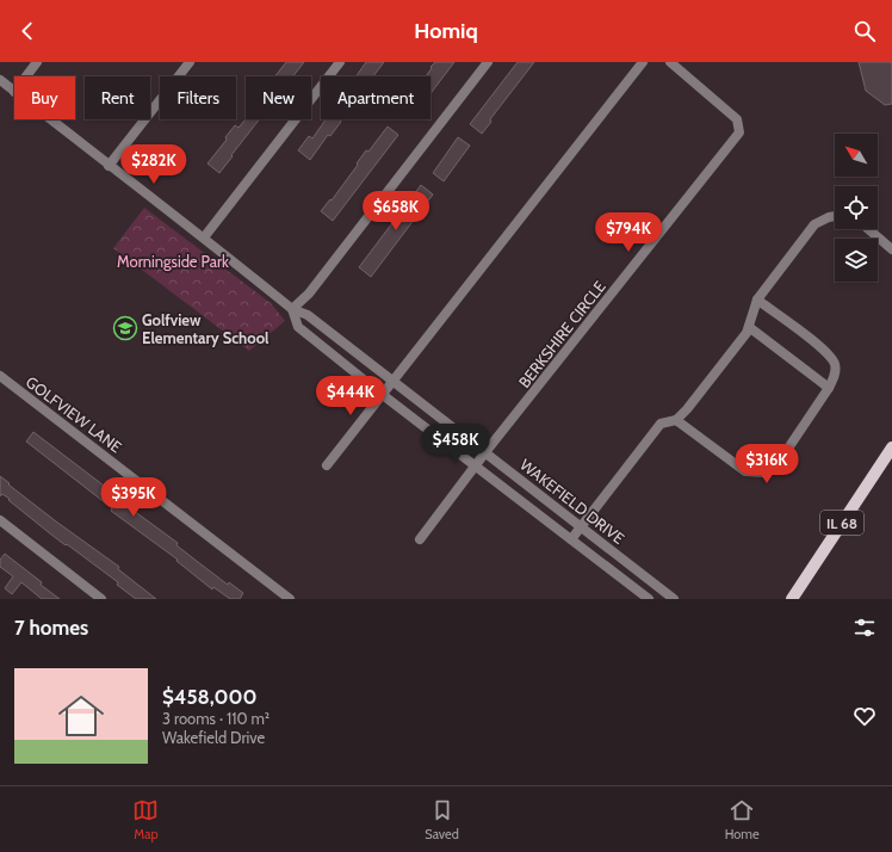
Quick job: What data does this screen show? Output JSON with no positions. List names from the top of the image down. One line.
{"streets":{"main road":["IL 68"],"street":["BERKSHIRE CIRCLE","GOLFVIEW LANE","WAKEFIELD DRIVE"]},"crossings":[["BERKSHIRE CIRCLE","WAKEFIELD DRIVE"]],"parks":["Morningside Park"],"places":{"school or university":["Golfview Elementary School"]},"north":"top left","page":{"header":"Homiq","chip":["Buy","Rent","Filters","New","Apartment"],"price":["$282K","$658K","$794K","$444K","$458K","$316K","$395K"],"heading":"7 homes","list":[{"name":"$458,000","note":"3 rooms · 110 m² · Wakefield Drive"}],"tabs":["Map","Saved","Home"]}}
